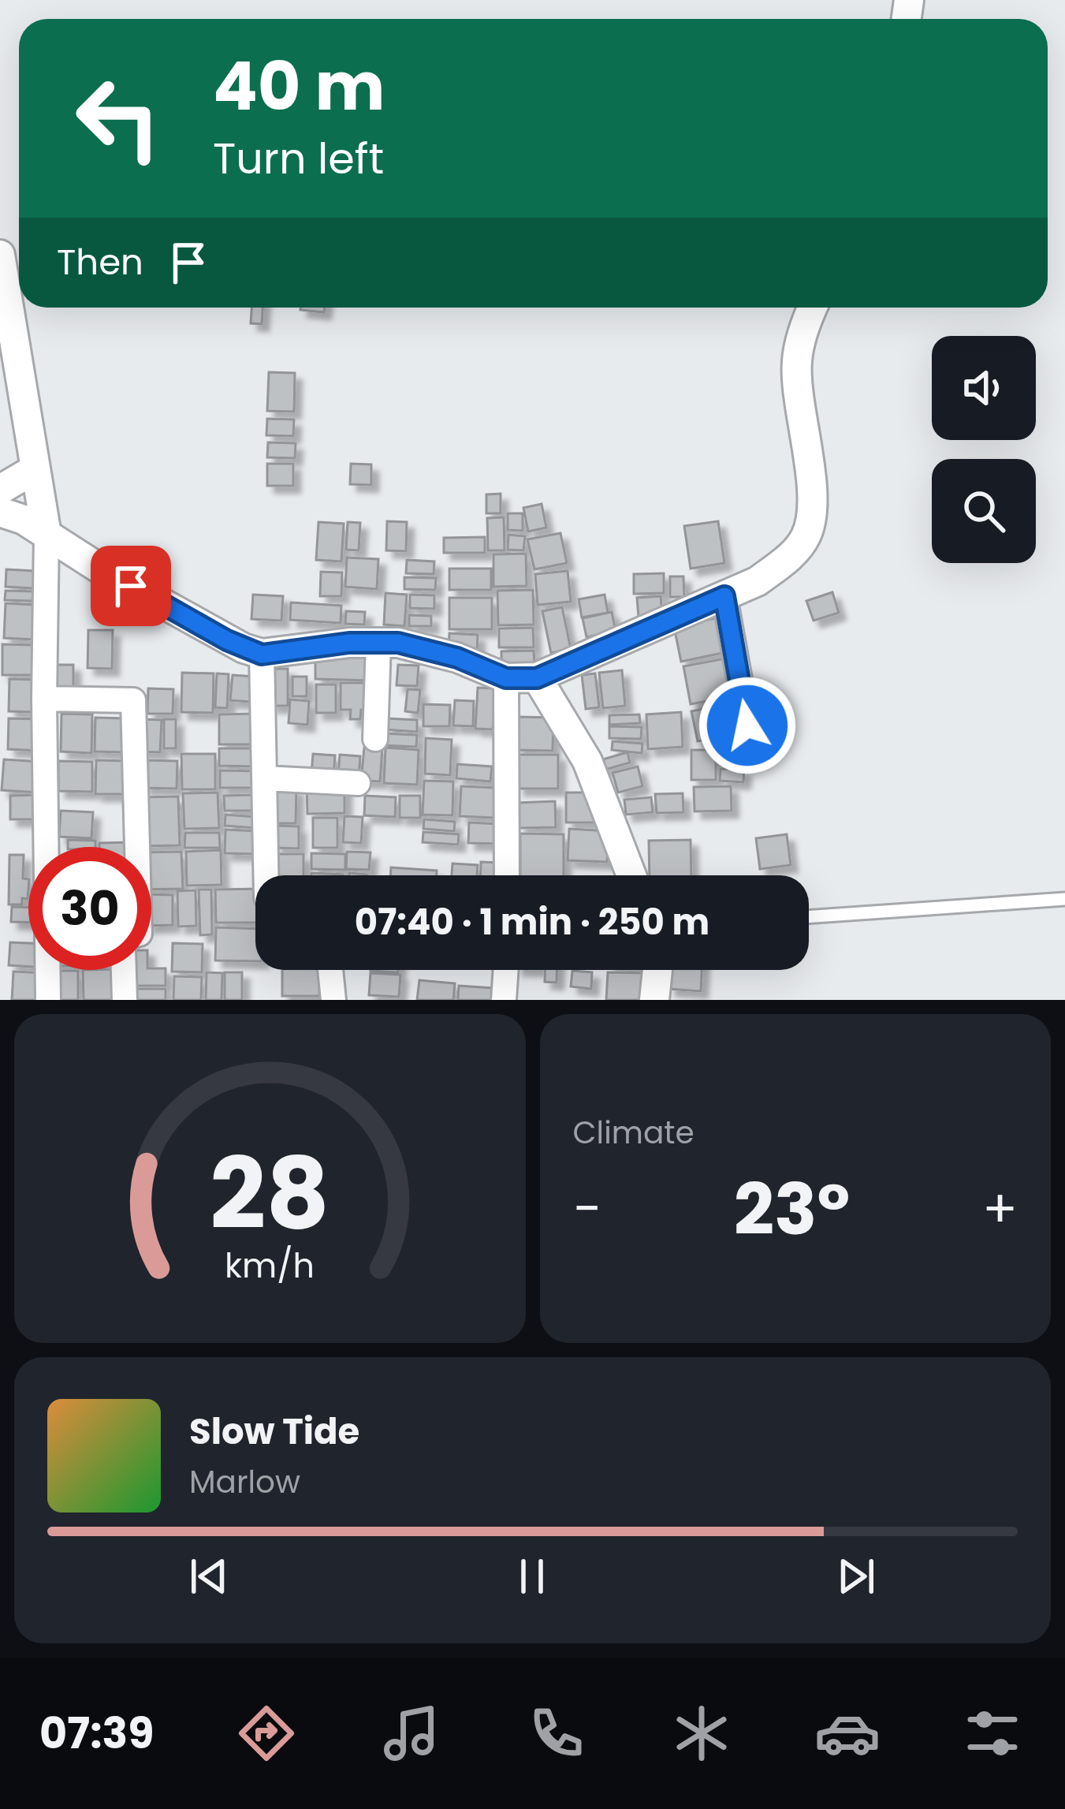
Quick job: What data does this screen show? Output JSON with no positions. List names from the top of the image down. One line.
{"page":{"turn":["40 m","Turn left"],"then":"Then","limit":"30","trip":"07:40 · 1 min · 250 m","tile":"Climate","heat":["−","23°","+"],"song":["Slow Tide","Marlow"],"tabs":"07:39","gauge":["28","km/h"]}}
